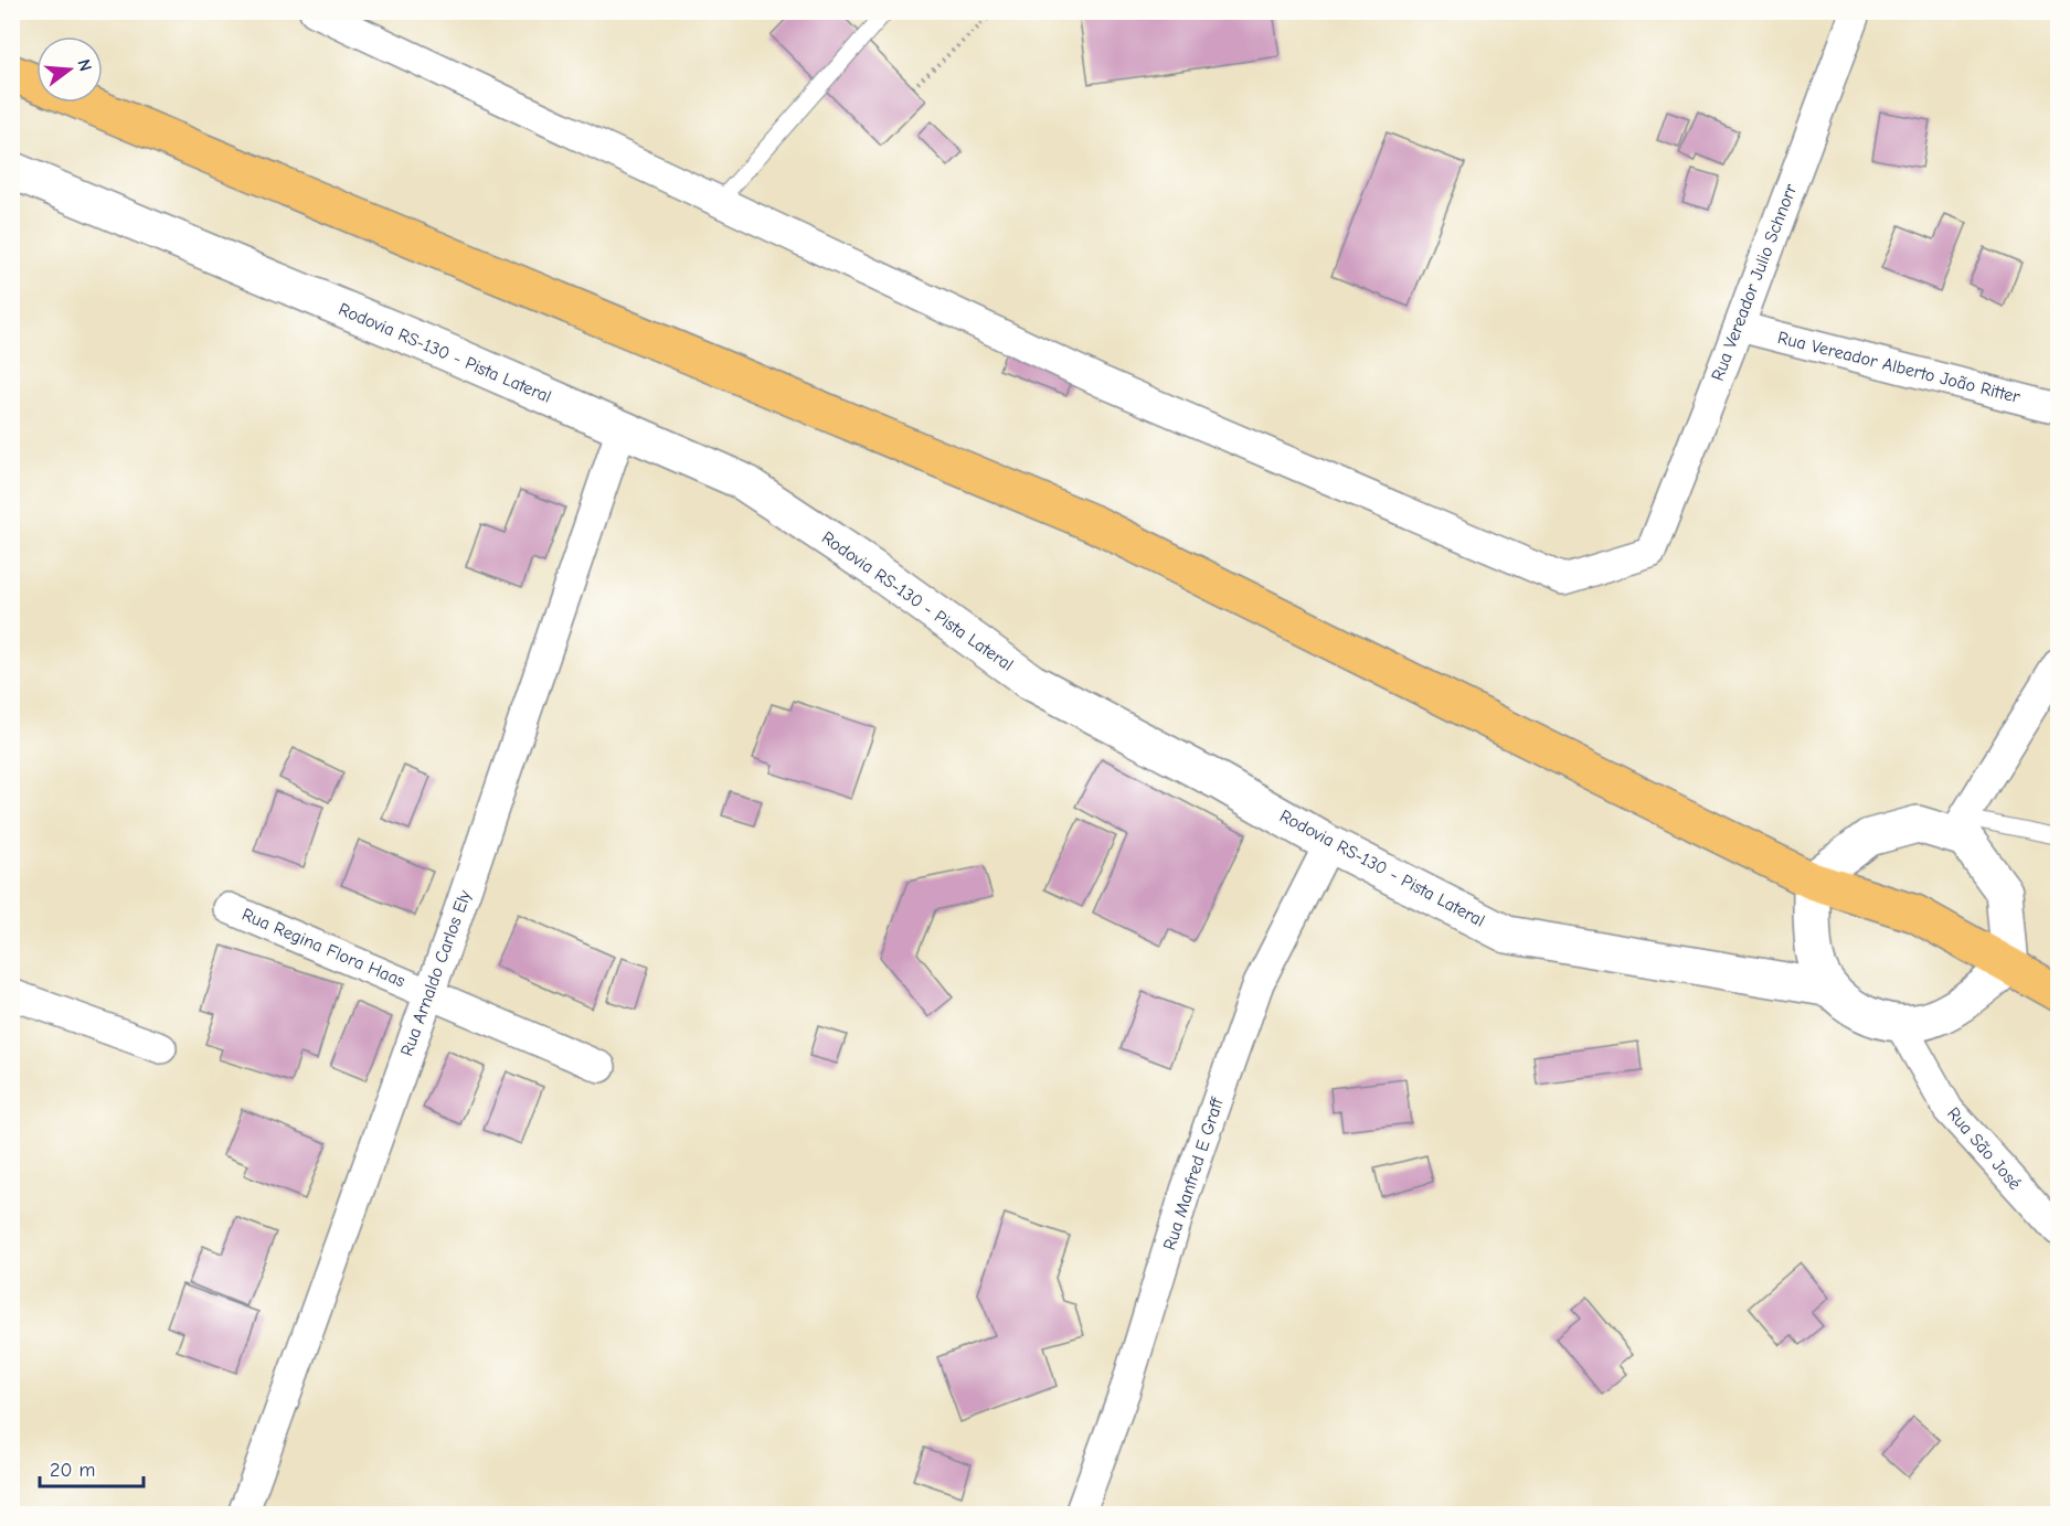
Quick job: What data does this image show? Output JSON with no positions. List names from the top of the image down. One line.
{"streets":{"street":["Rua Vereador Julio Schnorr","Rodovia RS-130 - Pista Lateral","Rua Vereador Alberto João Ritter","Rua Regina Flora Haas","Rua Arnaldo Carlos Ely","Rua São José","Rua Manfred E Graff"]},"crossings":[["Rua Vereador Julio Schnorr","Rua Vereador Alberto João Ritter"],["Rodovia RS-130 - Pista Lateral","Rua Arnaldo Carlos Ely"],["Rodovia RS-130 - Pista Lateral","Rua Manfred E Graff"],["Rua Regina Flora Haas","Rua Arnaldo Carlos Ely"]],"scale_bar":"20 m","north":"right"}
